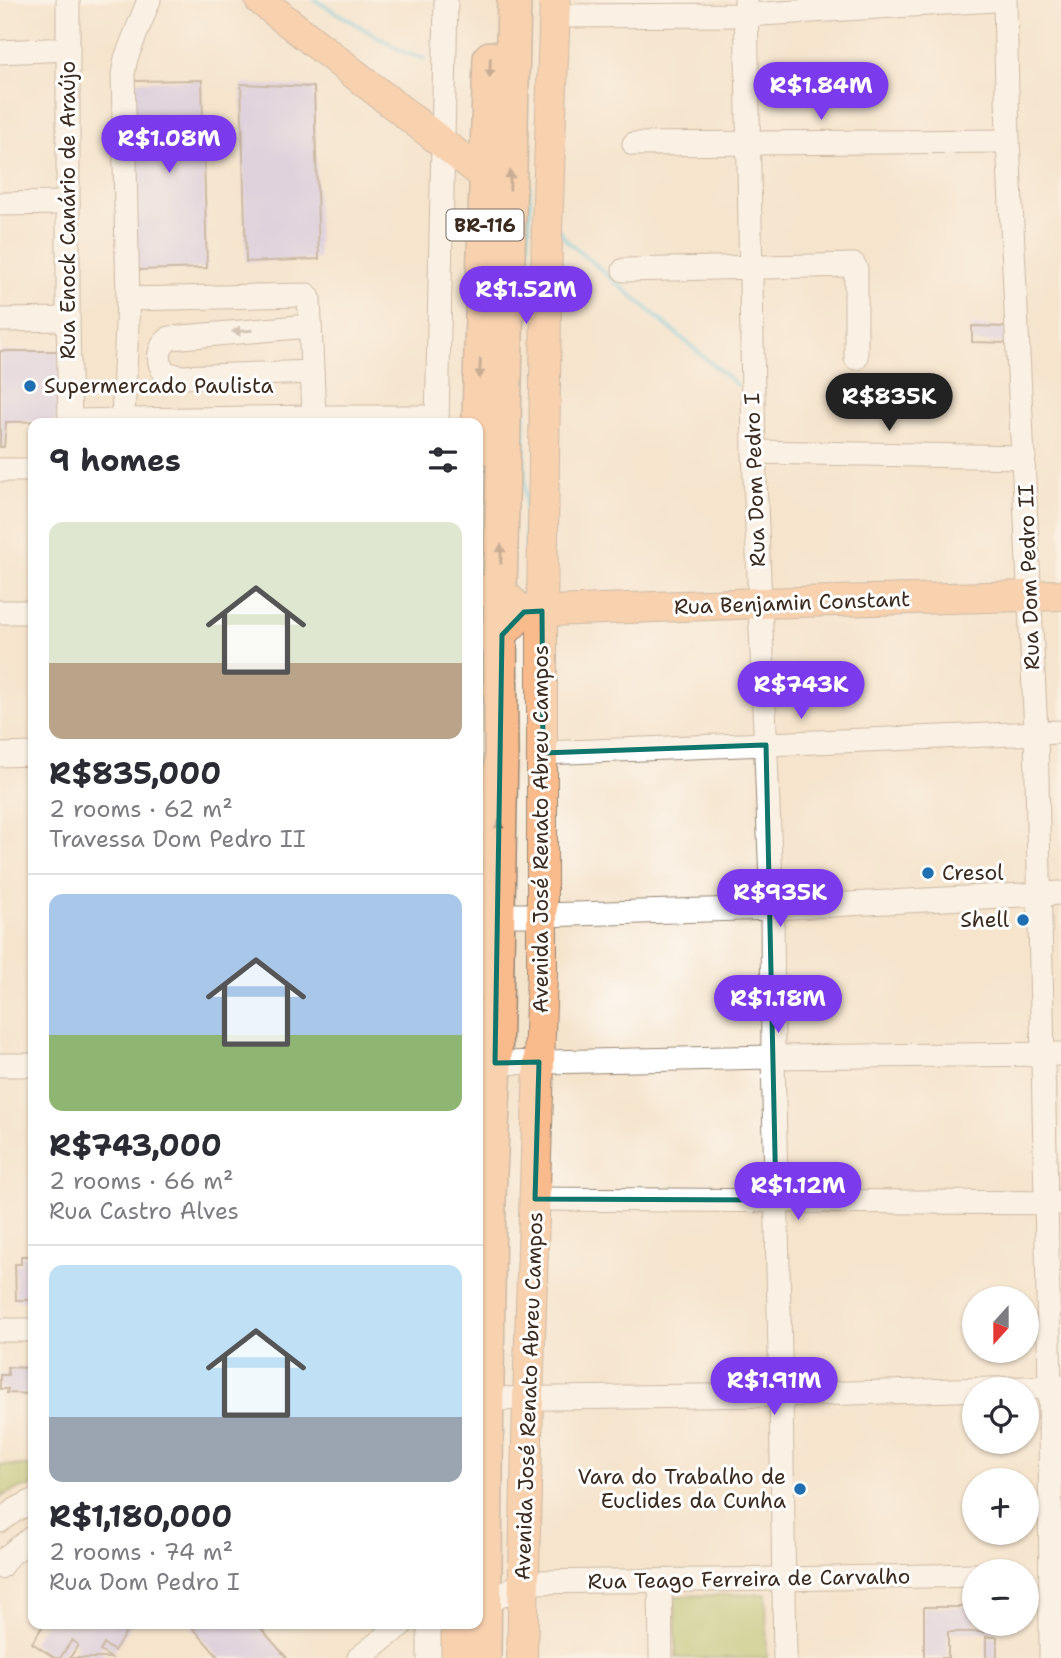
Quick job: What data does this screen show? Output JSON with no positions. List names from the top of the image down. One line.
{"streets":{"highway":["BR-116"],"main road":["Rua Benjamin Constant","Avenida José Renato Abreu Campos"],"street":["Rua Enock Canário de Araújo","Rua Dom Pedro I","Rua Dom Pedro II","Rua Teago Ferreira de Carvalho"]},"crossings":[["BR-116","Rua Benjamin Constant"],["BR-116","Avenida José Renato Abreu Campos"],["Rua Dom Pedro I","Rua Benjamin Constant"],["Rua Dom Pedro I","Rua Teago Ferreira de Carvalho"],["Rua Dom Pedro II","Rua Benjamin Constant"],["Rua Benjamin Constant","Avenida José Renato Abreu Campos"],["Avenida José Renato Abreu Campos","Rua Teago Ferreira de Carvalho"]],"places":["Supermercado Paulista","Cresol","Shell","Vara do Trabalho de Euclides da Cunha"],"north":"bottom","page":{"price":["R$1.84M","R$1.08M","R$1.52M","R$835K","R$743K","R$935K","R$1.18M","R$1.12M","R$1.91M"],"heading":"9 homes","list":[{"name":"R$835,000","note":"2 rooms · 62 m² · Travessa Dom Pedro II"},{"name":"R$743,000","note":"2 rooms · 66 m² · Rua Castro Alves"},{"name":"R$1,180,000","note":"2 rooms · 74 m² · Rua Dom Pedro I"}],"map_buttons":["+","−"]}}
